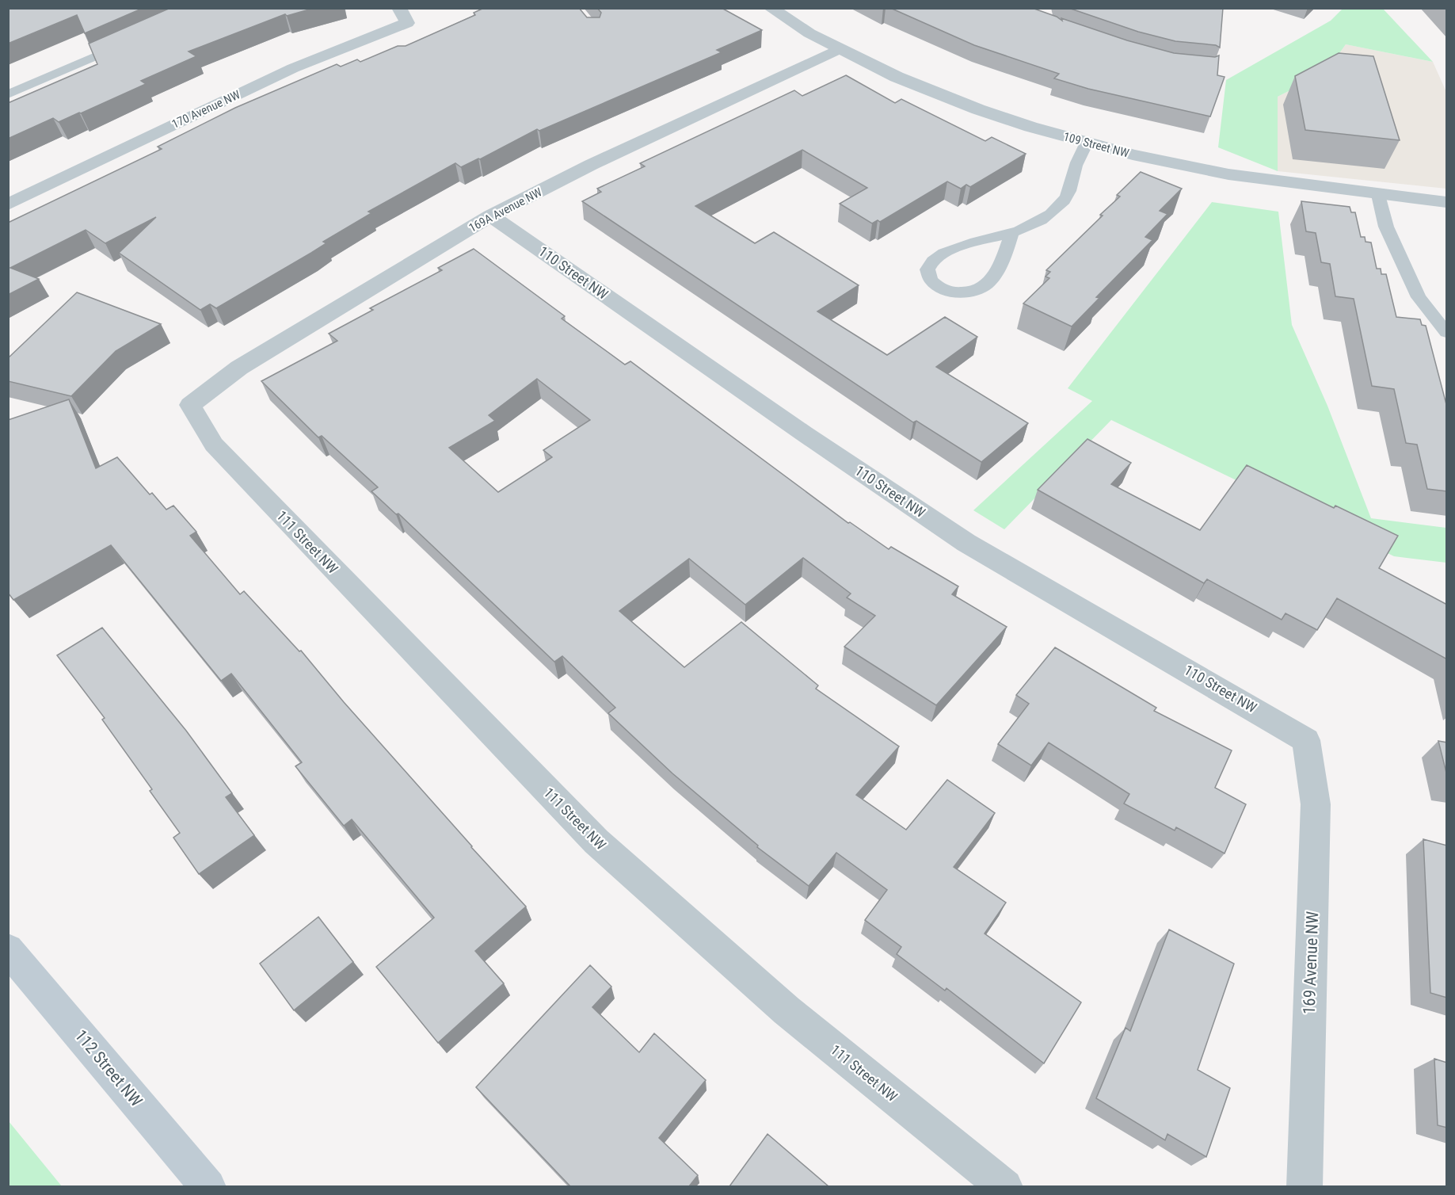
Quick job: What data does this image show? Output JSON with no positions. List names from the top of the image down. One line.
{"streets":{"main road":["112 Street NW"],"street":["170 Avenue NW","109 Street NW","169A Avenue NW","110 Street NW","111 Street NW","169 Avenue NW"]},"crossings":[["109 Street NW","169A Avenue NW"],["169A Avenue NW","110 Street NW"],["169A Avenue NW","111 Street NW"],["110 Street NW","169 Avenue NW"]]}
